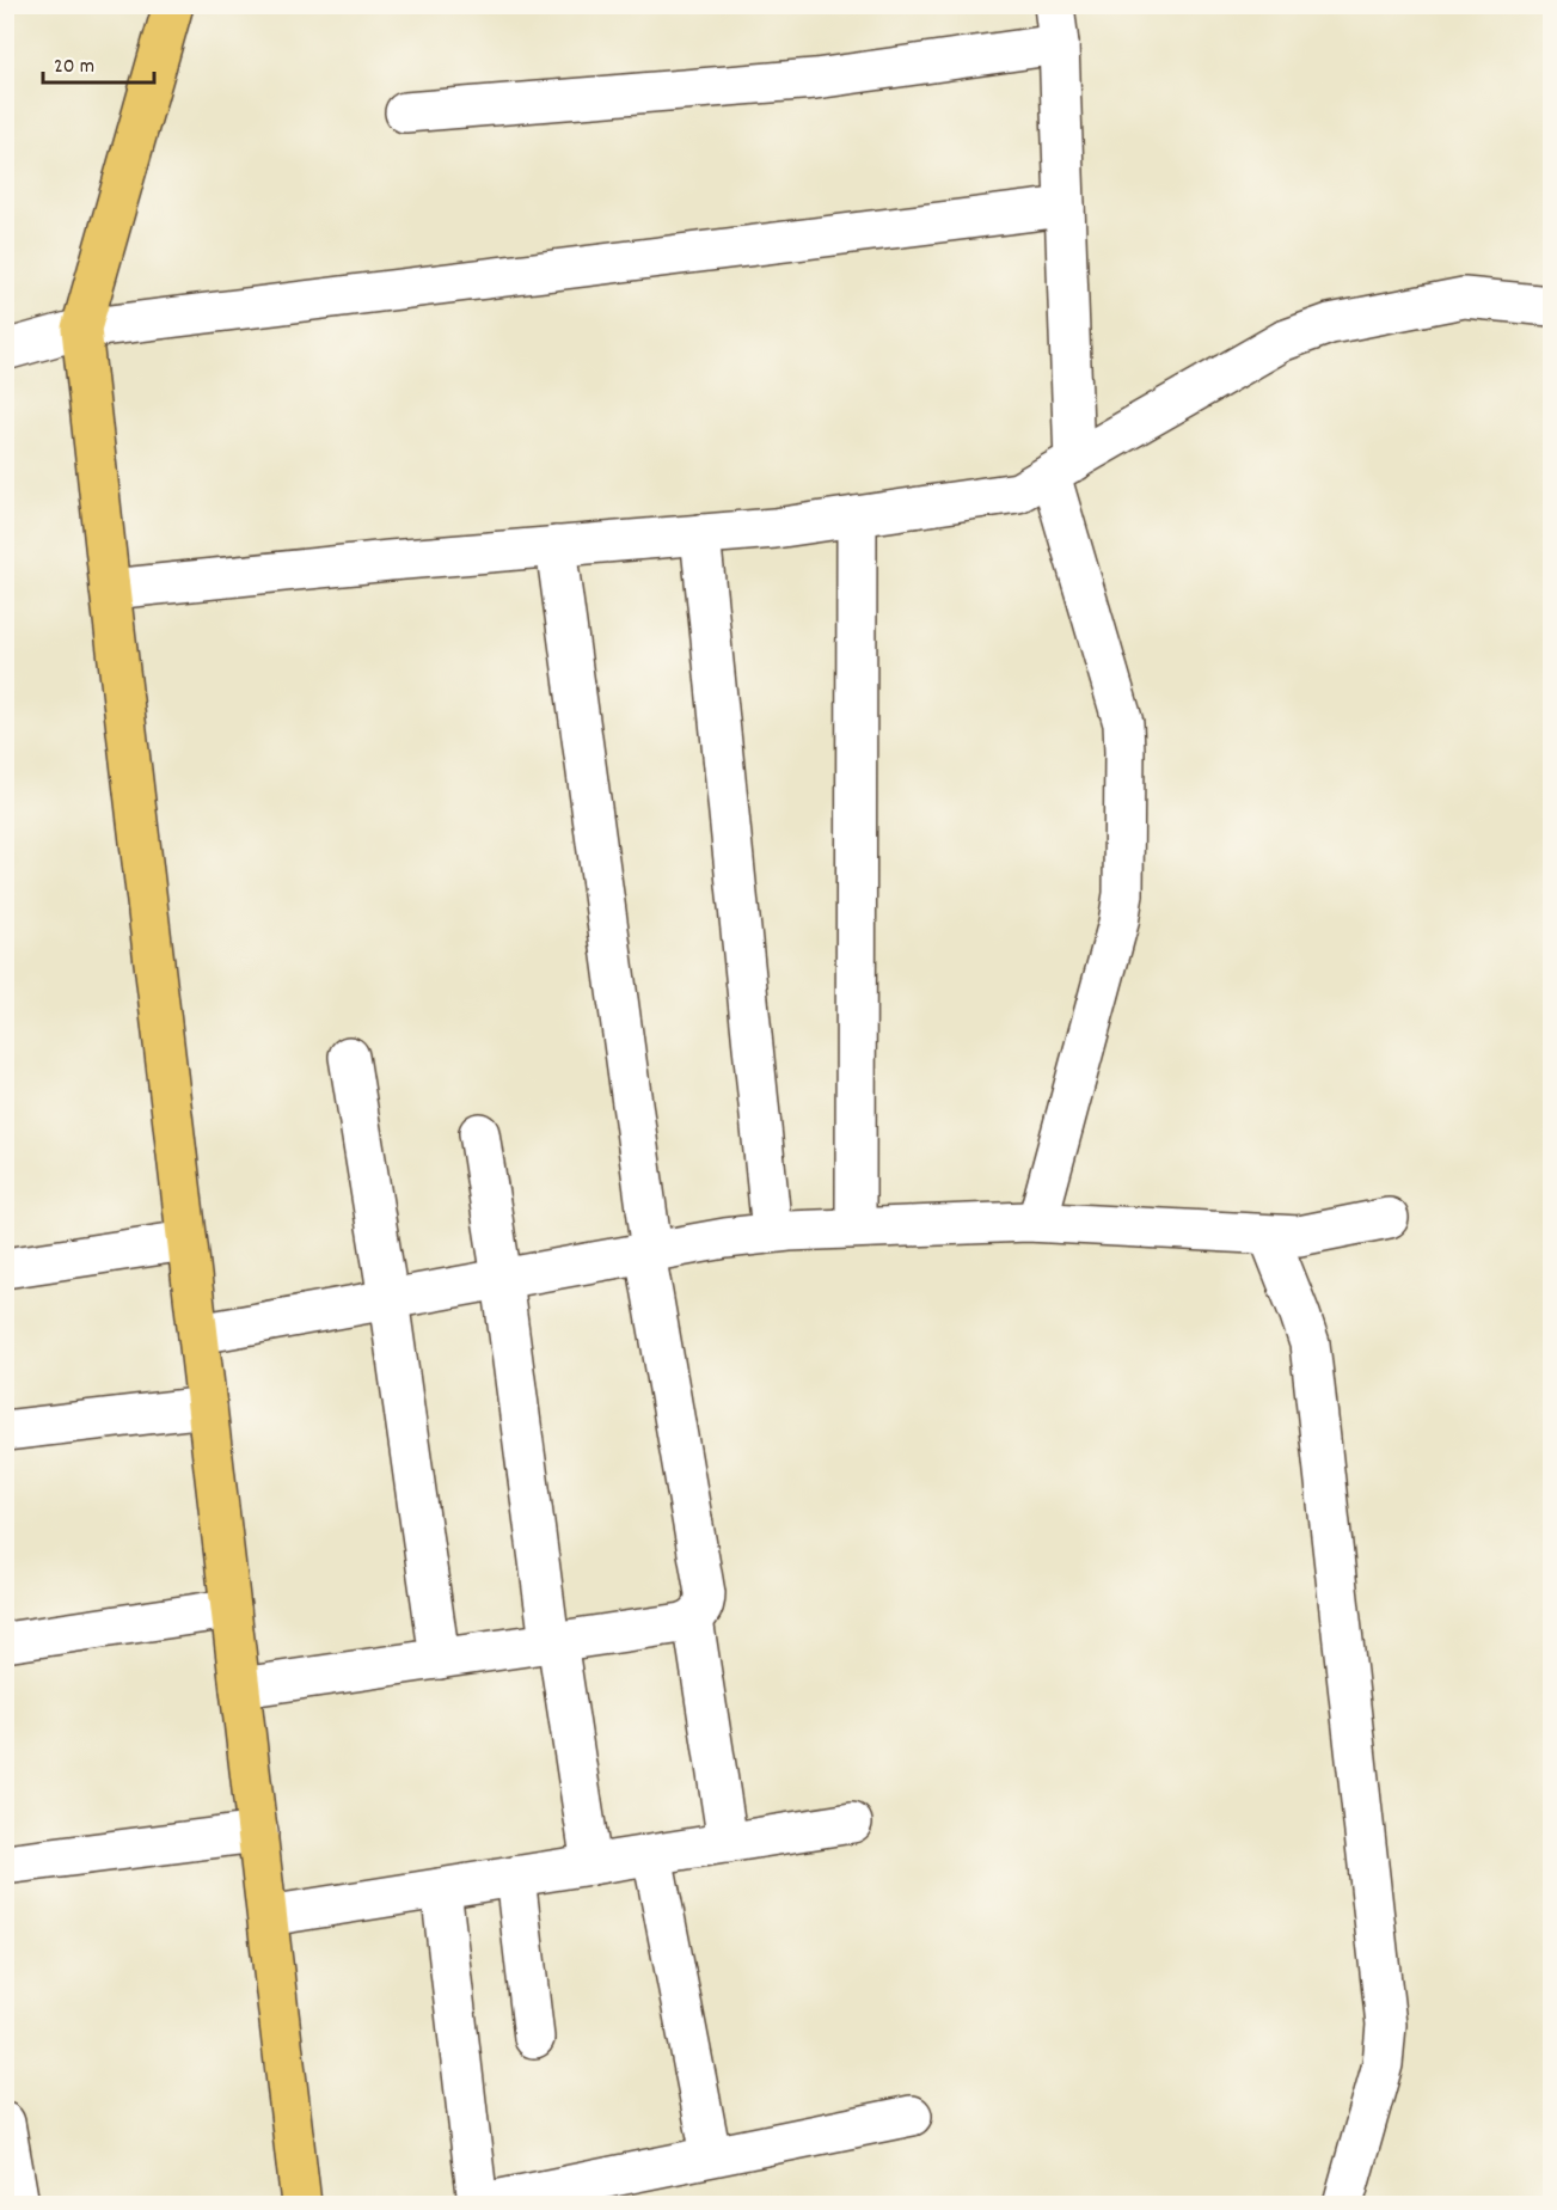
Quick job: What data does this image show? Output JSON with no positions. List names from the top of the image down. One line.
{"scale_bar":"20 m"}
